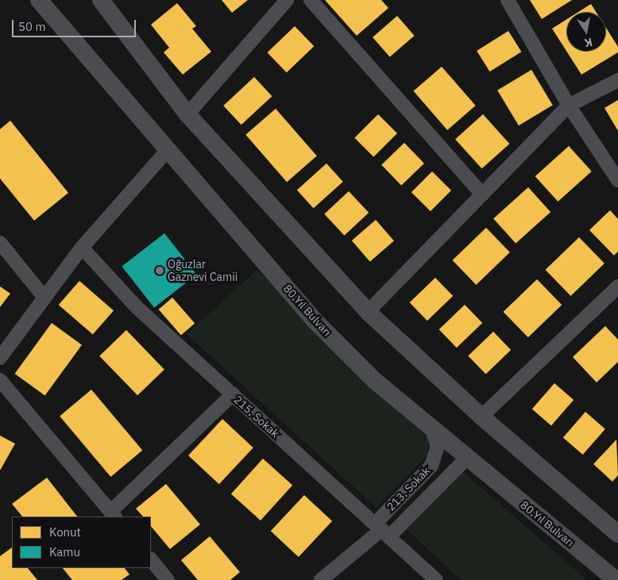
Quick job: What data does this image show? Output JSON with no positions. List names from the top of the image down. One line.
{"streets":{"street":["80.Yıl Bulvarı","215. Sokak","213. Sokak"]},"crossings":[["80.Yıl Bulvarı","213. Sokak"],["215. Sokak","213. Sokak"]],"places":["Oğuzlar Gaznevi Camii"],"legend":["Konut","Kamu"],"scale_bar":"50 m","north":"bottom"}
